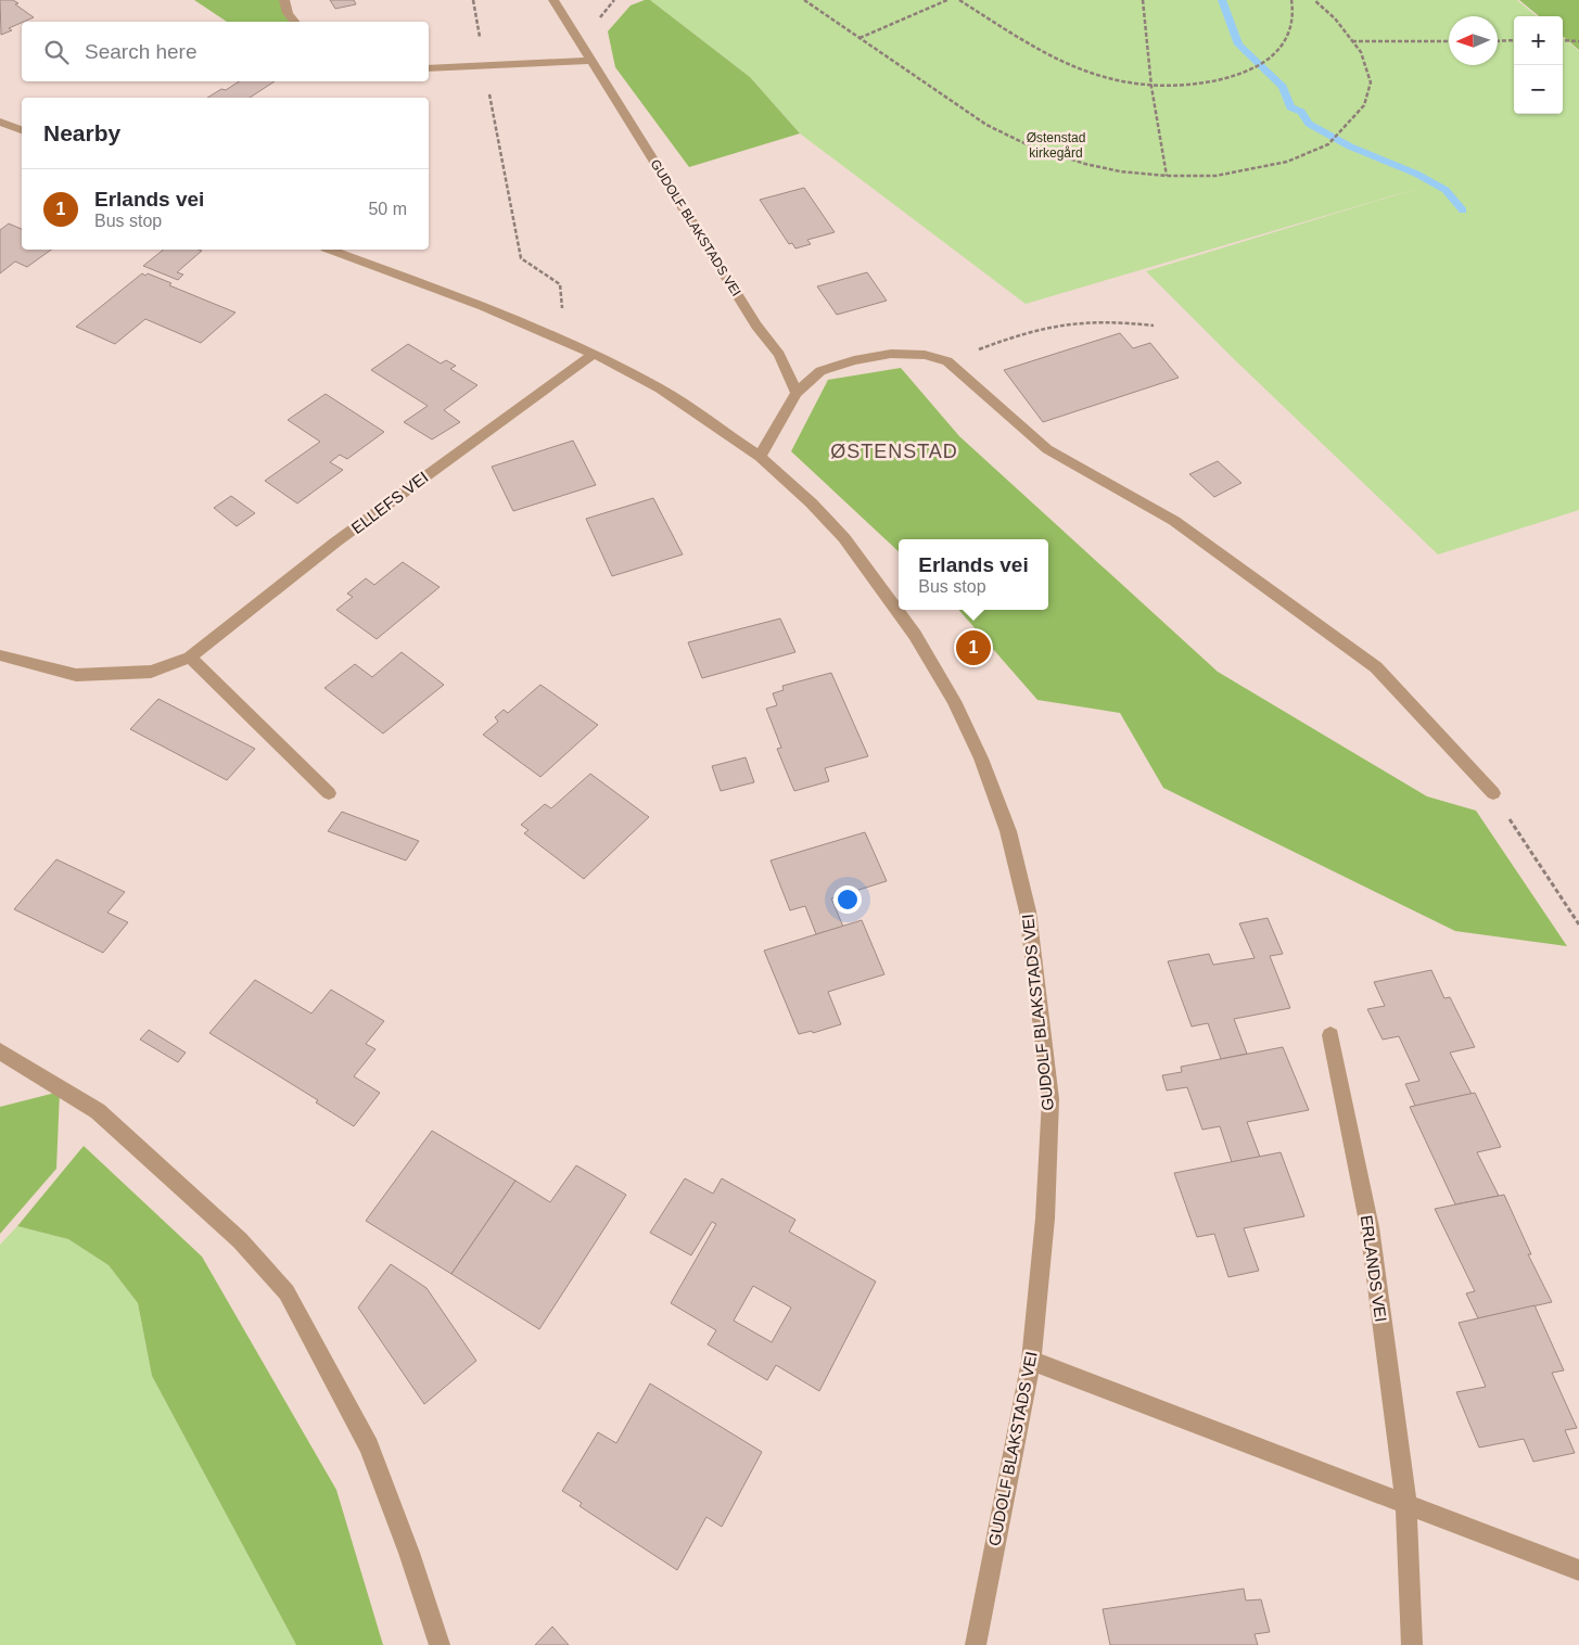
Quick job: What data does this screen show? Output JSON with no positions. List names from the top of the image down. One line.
{"streets":{"street":["GUDOLF BLAKSTADS VEI","ELLEFS VEI","ERLANDS VEI"]},"crossings":[["GUDOLF BLAKSTADS VEI","ELLEFS VEI"]],"districts":["ØSTENSTAD"],"parks":["Østenstad kirkegård"],"north":"left","page":{"map_buttons":["+","−"],"search":"Search here","heading":"Nearby","list":[{"mark":"1","name":"Erlands vei","note":"Bus stop","value":"50 m"}],"popup":["Erlands vei","Bus stop"],"pins":"1"}}
